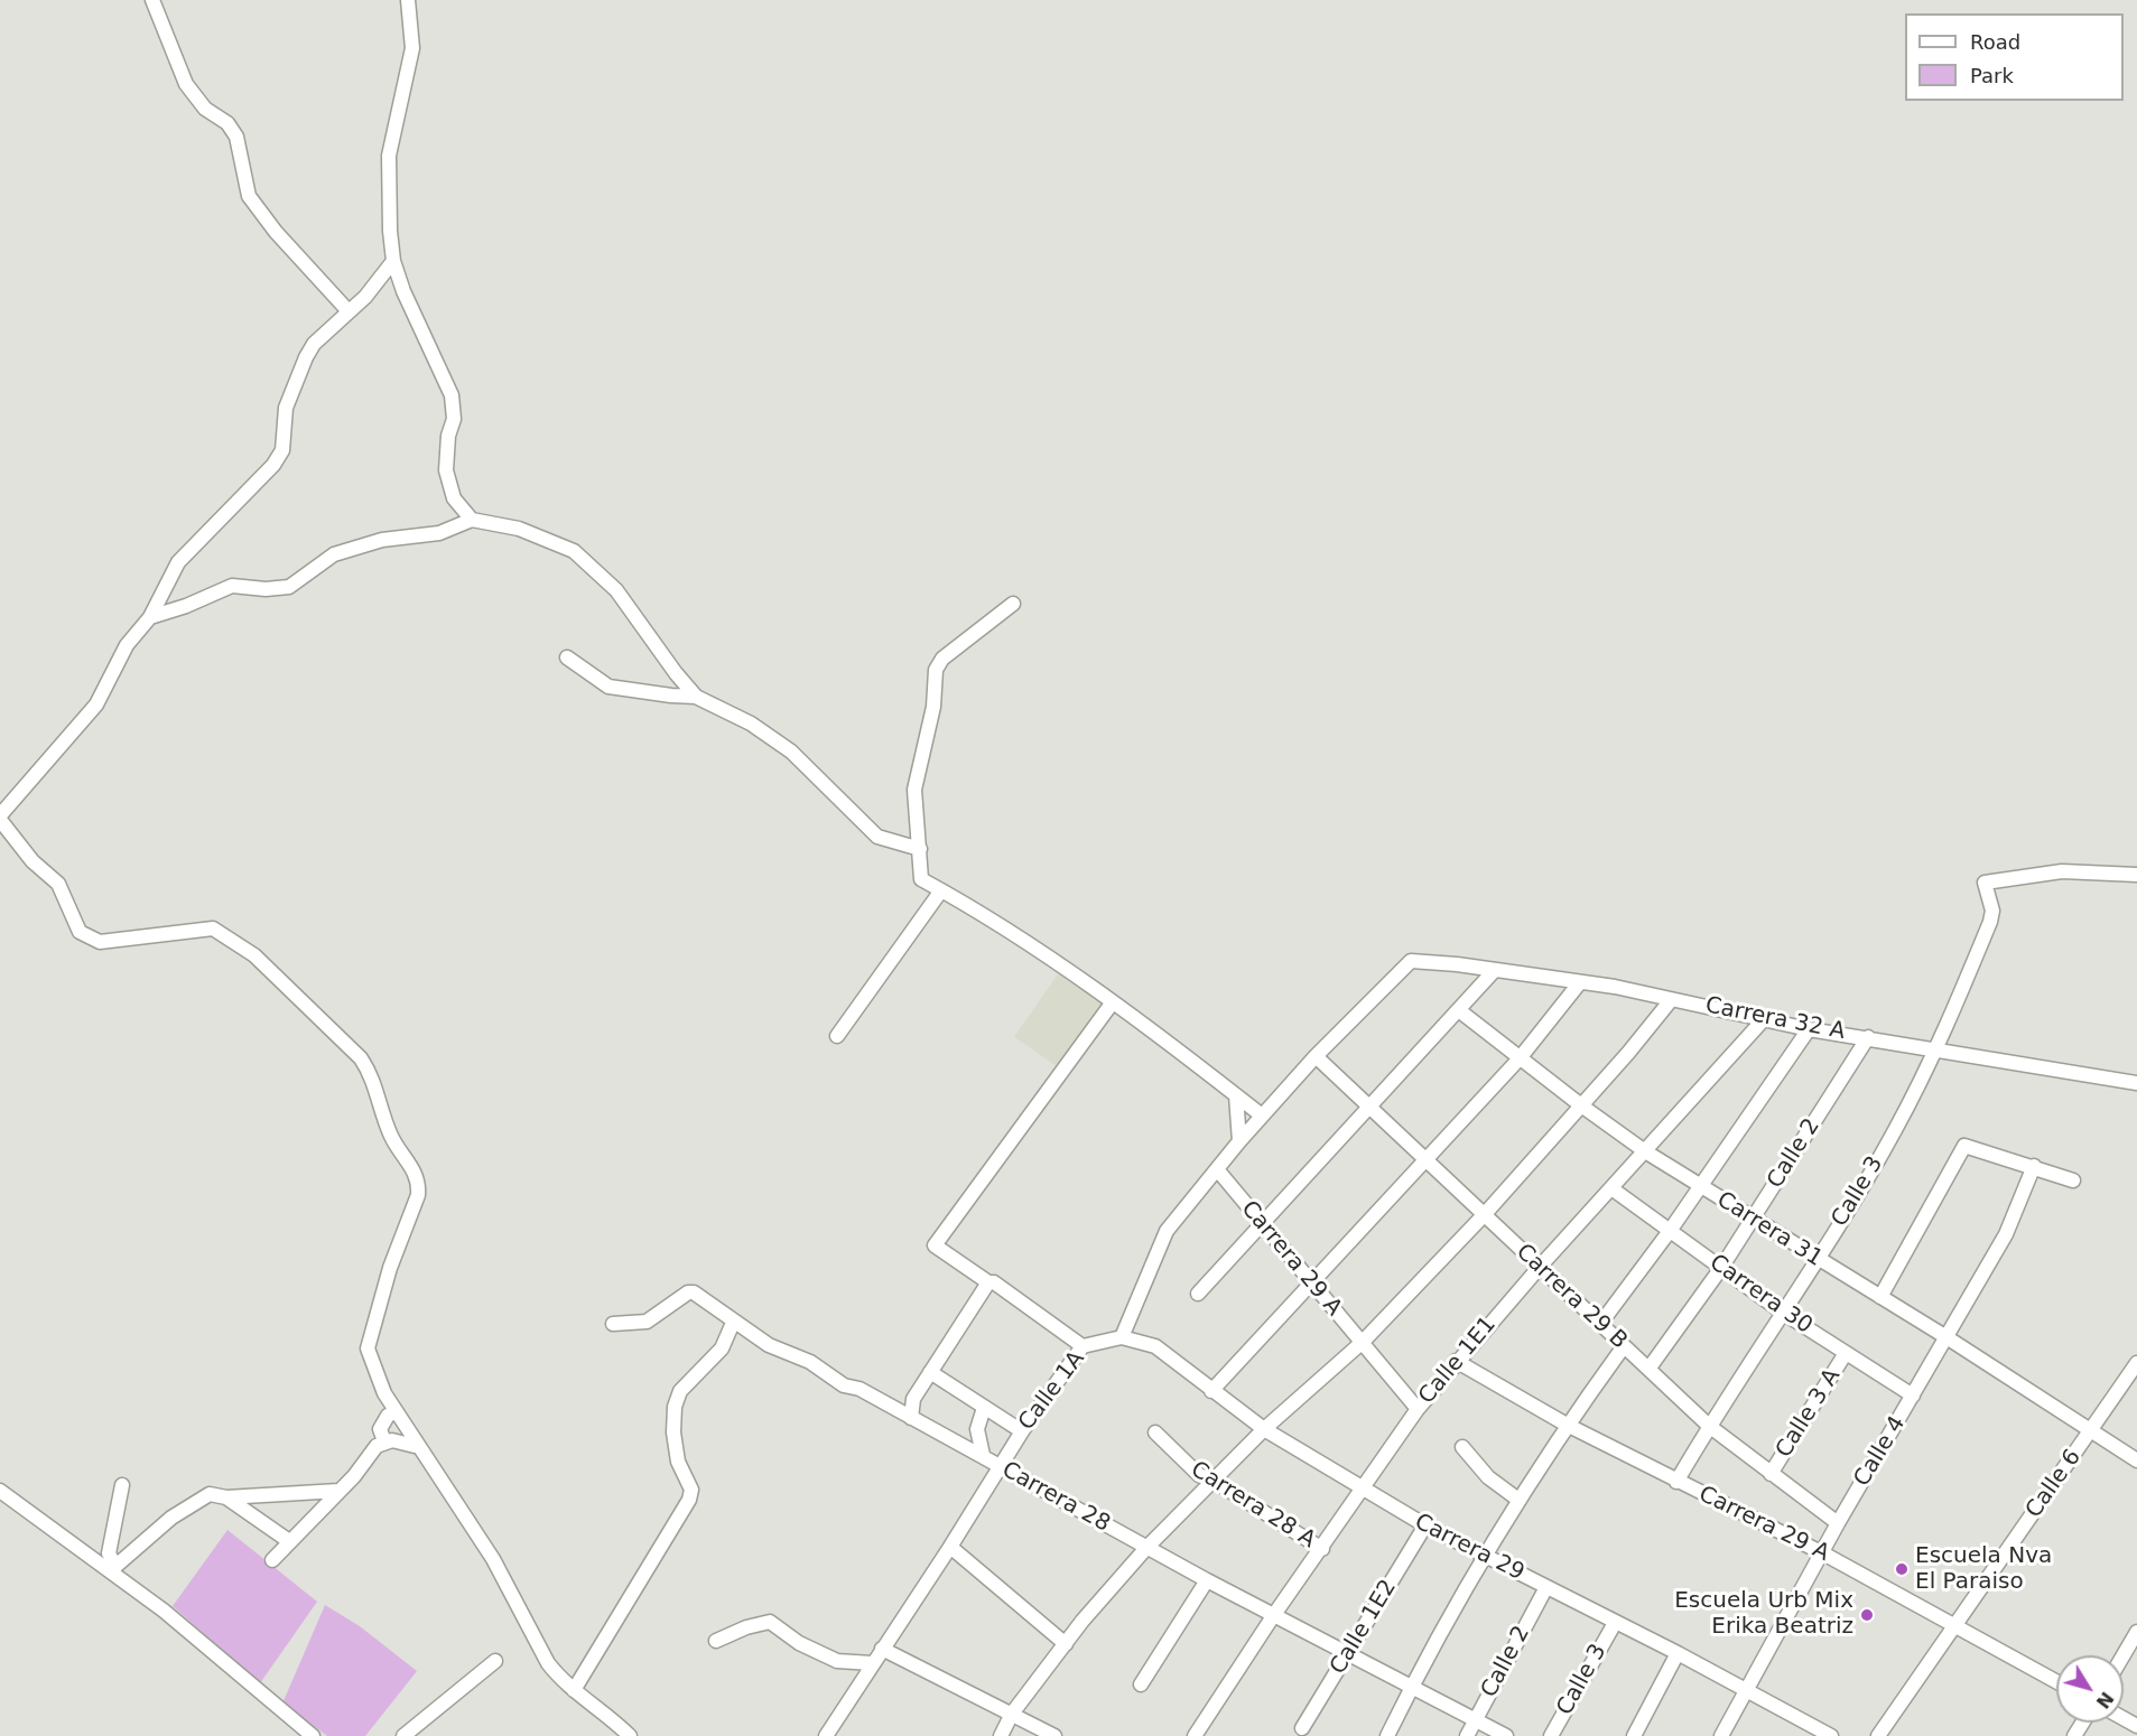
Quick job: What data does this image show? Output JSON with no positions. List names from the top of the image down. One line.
{"streets":{"street":["Carrera 32 A","Calle 2","Calle 3","Carrera 31","Carrera 29 A","Carrera 30","Carrera 29 B","Calle 1E1","Calle 1A","Calle 3 A","Calle 4","Calle 6","Carrera 28","Carrera 28 A","Carrera 29","Calle 1E2"]},"crossings":[["Carrera 32 A","Calle 2"],["Carrera 32 A","Calle 3"],["Carrera 32 A","Carrera 29 B"],["Carrera 32 A","Calle 1E1"],["Calle 2","Carrera 31"],["Calle 2","Carrera 30"],["Calle 2","Carrera 29 B"],["Calle 2","Carrera 28"],["Calle 2","Carrera 29"],["Calle 3","Carrera 31"],["Calle 3","Carrera 29 A"],["Calle 3","Carrera 30"],["Calle 3","Carrera 29 B"],["Calle 3","Carrera 29"],["Carrera 31","Calle 1E1"],["Carrera 31","Calle 4"],["Carrera 31","Calle 6"],["Carrera 29 A","Calle 1E1"],["Carrera 29 A","Calle 4"],["Carrera 29 A","Calle 6"],["Carrera 30","Calle 1E1"],["Carrera 30","Calle 3 A"],["Carrera 30","Calle 4"],["Carrera 29 B","Calle 1E1"],["Carrera 29 B","Calle 3 A"],["Carrera 29 B","Calle 4"],["Calle 1E1","Carrera 28"],["Calle 1E1","Carrera 28 A"],["Calle 1E1","Carrera 29"],["Calle 1A","Carrera 28"],["Calle 1A","Carrera 29"],["Calle 4","Carrera 29"],["Carrera 28","Calle 1E2"],["Carrera 29","Calle 1E2"]],"places":["Escuela Nva El Paraiso","Escuela Urb Mix Erika Beatriz"],"legend":["Road","Park"],"north":"bottom right"}
